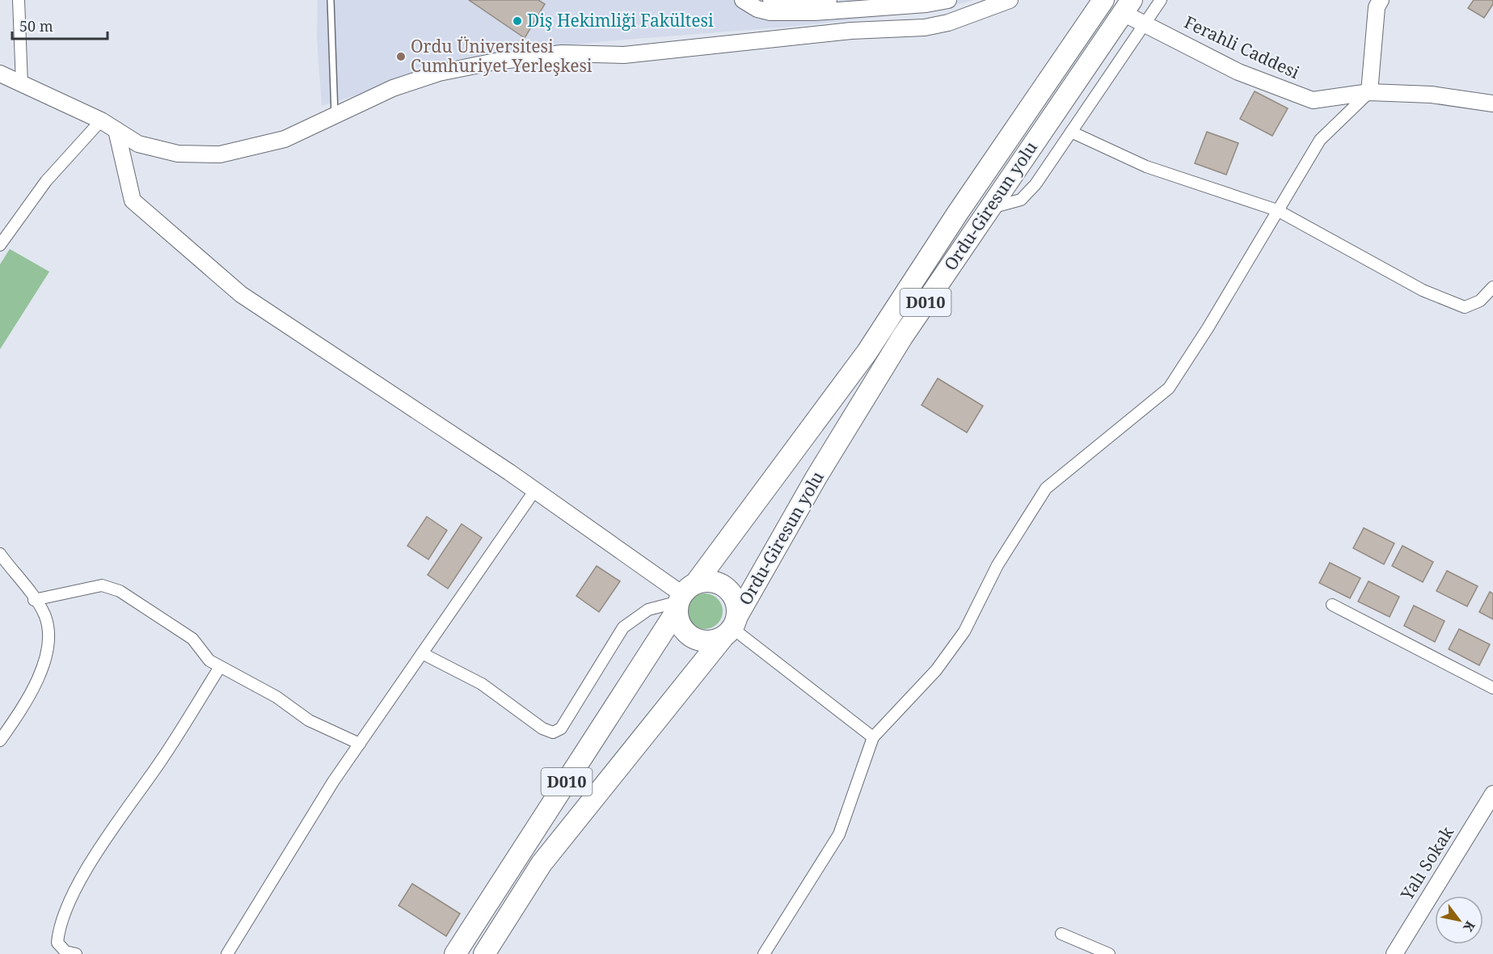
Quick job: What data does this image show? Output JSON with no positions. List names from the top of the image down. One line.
{"streets":{"highway":["Ordu-Giresun yolu","D010"],"street":["Ferahli Caddesi","Yalı Sokak"]},"crossings":[["Ferahli Caddesi","Ordu-Giresun yolu"]],"places":["Diş Hekimliği Fakültesi","Ordu Üniversitesi Cumhuriyet Yerleşkesi"],"scale_bar":"50 m","north":"bottom right"}
